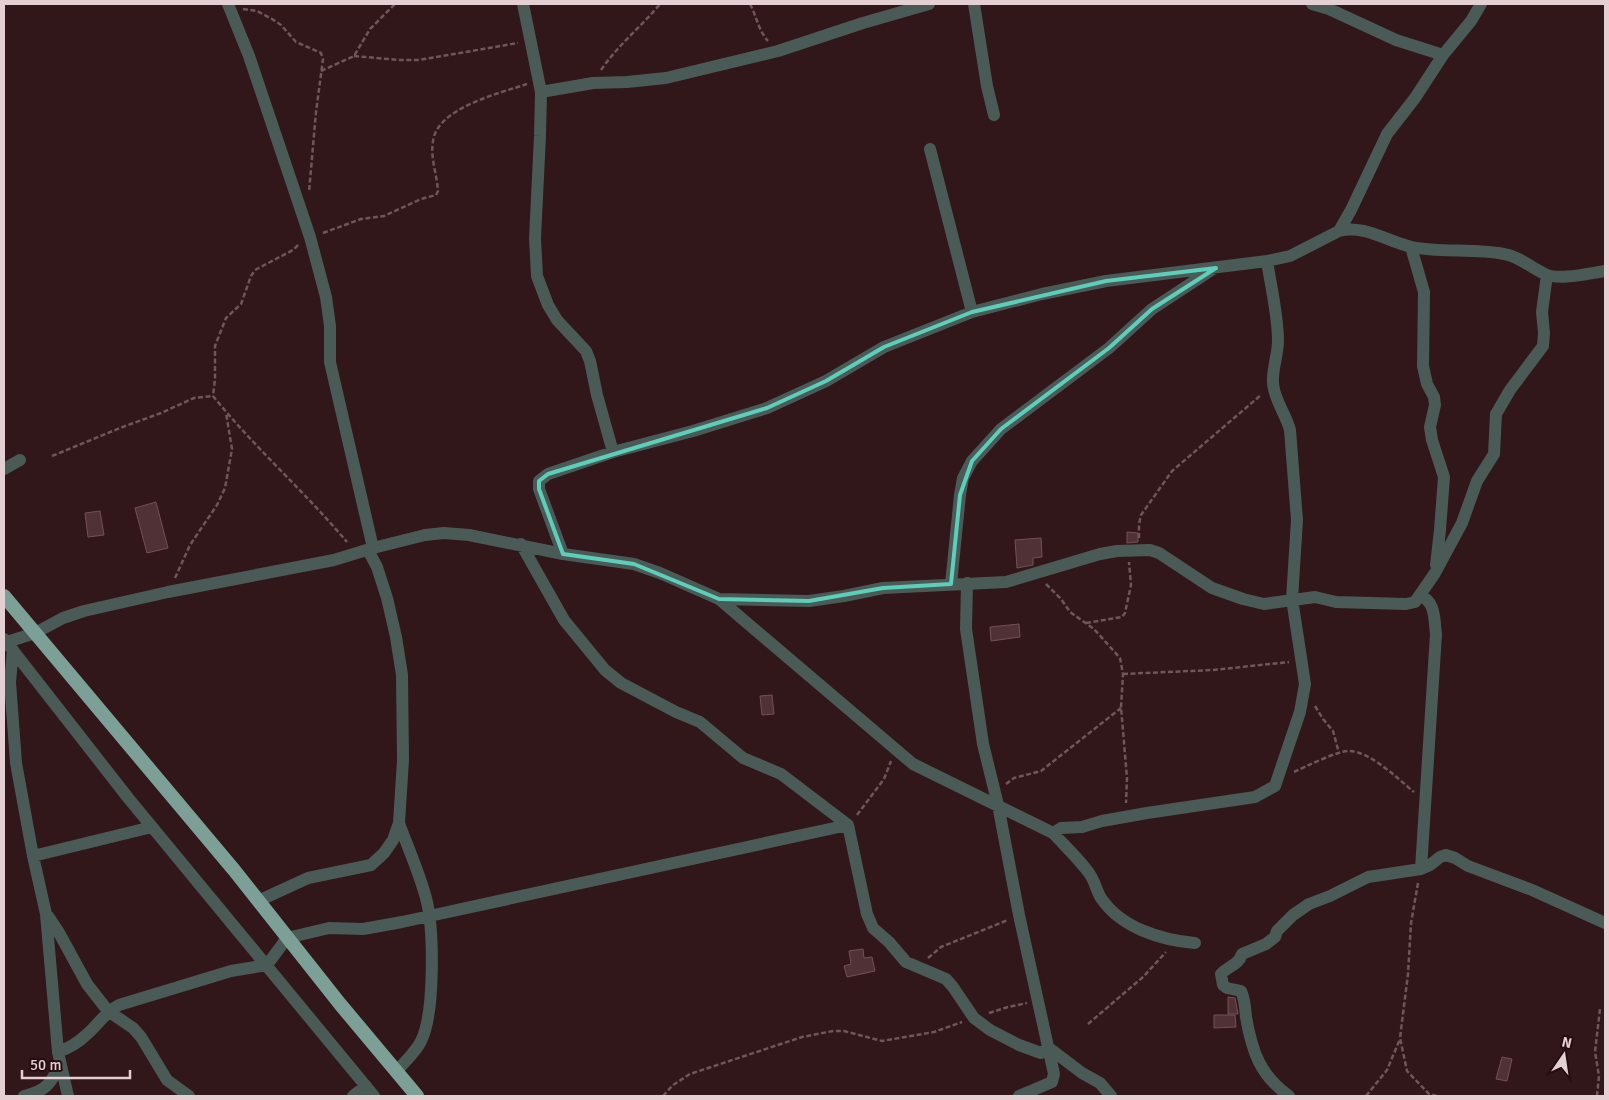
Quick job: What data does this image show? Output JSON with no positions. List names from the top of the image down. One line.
{"scale_bar":"50 m","north":"top"}
